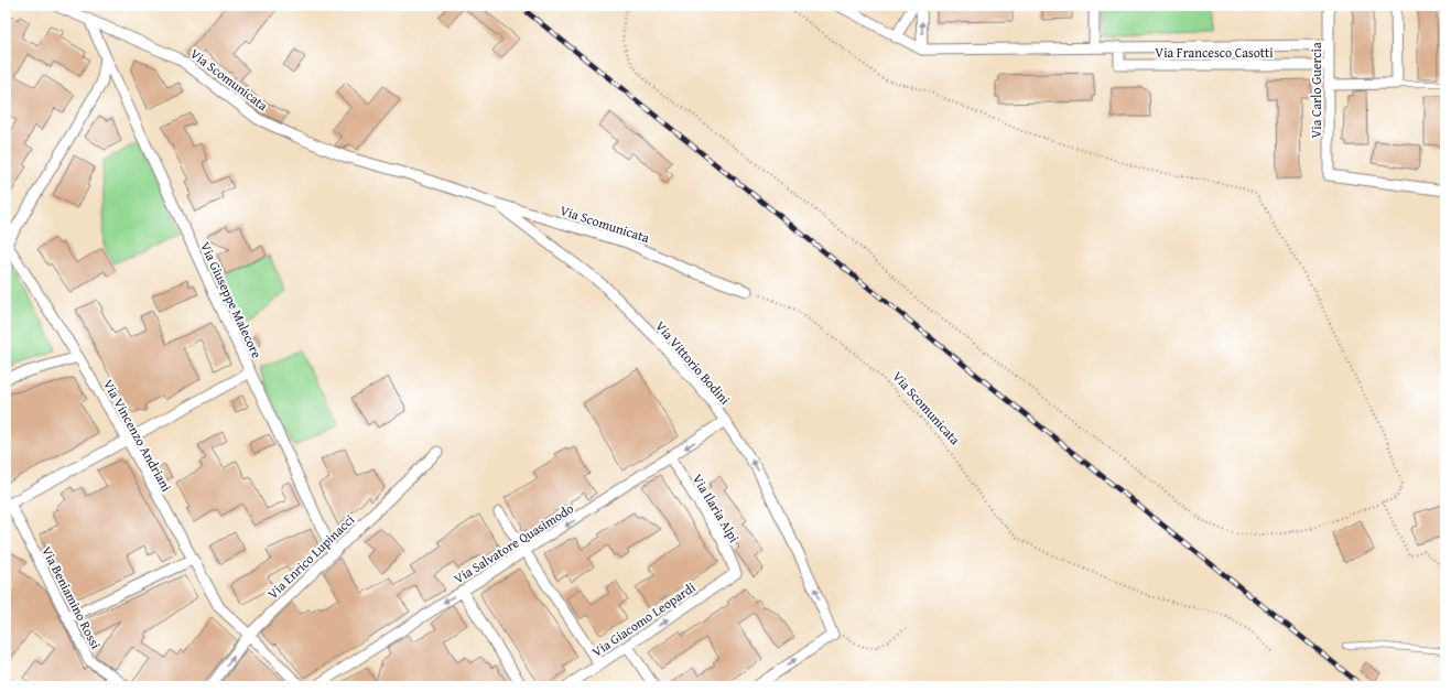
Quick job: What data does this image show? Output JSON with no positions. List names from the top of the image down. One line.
{"streets":{"street":["Via Francesco Casotti","Via Scomunicata","Via Carlo Guercia","Via Giuseppe Malecore","Via Vittorio Bodini","Via Vincenzo Andriani","Via Ilaria Alpi","Via Salvatore Quasimodo","Via Enrico Lupinacci","Via Beniamino Rossi","Via Giacomo Leopardi"]},"crossings":[["Via Francesco Casotti","Via Carlo Guercia"],["Via Scomunicata","Via Vittorio Bodini"],["Via Giuseppe Malecore","Via Enrico Lupinacci"],["Via Vittorio Bodini","Via Salvatore Quasimodo"],["Via Vincenzo Andriani","Via Enrico Lupinacci"],["Via Ilaria Alpi","Via Salvatore Quasimodo"],["Via Ilaria Alpi","Via Giacomo Leopardi"]],"one_way":["Via Vittorio Bodini","Via Salvatore Quasimodo","Via Giacomo Leopardi"]}
